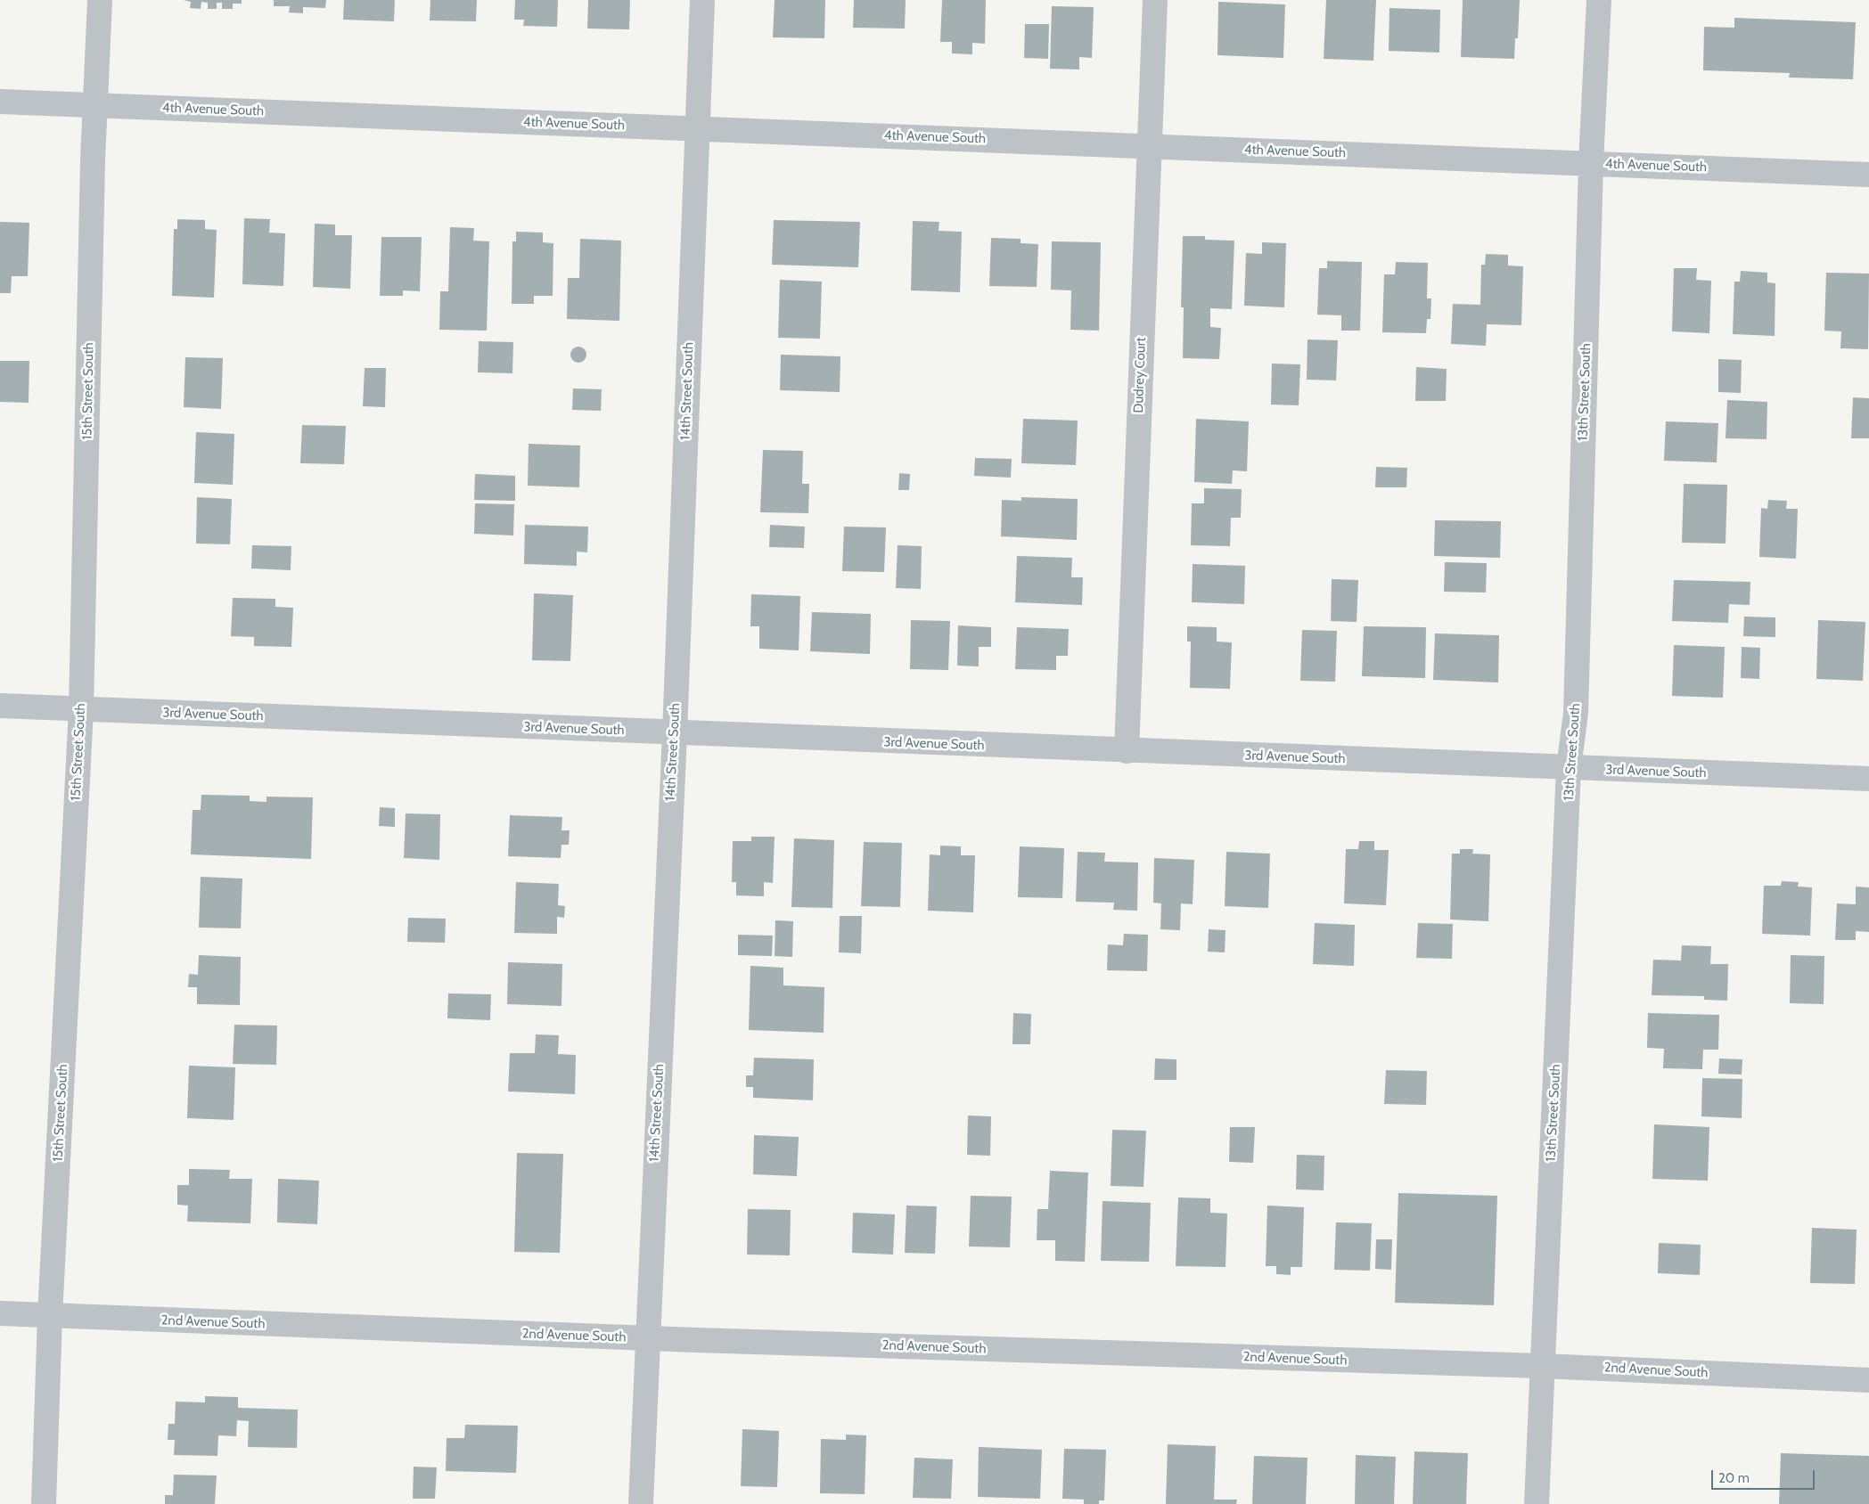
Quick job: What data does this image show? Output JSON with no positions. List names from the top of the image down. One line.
{"streets":{"street":["4th Avenue South","Dudrey Court","15th Street South","14th Street South","13th Street South","3rd Avenue South","2nd Avenue South"]},"crossings":[["4th Avenue South","Dudrey Court"],["4th Avenue South","15th Street South"],["4th Avenue South","14th Street South"],["4th Avenue South","13th Street South"],["Dudrey Court","3rd Avenue South"],["15th Street South","3rd Avenue South"],["15th Street South","2nd Avenue South"],["14th Street South","3rd Avenue South"],["14th Street South","2nd Avenue South"],["13th Street South","3rd Avenue South"],["13th Street South","2nd Avenue South"]],"scale_bar":"20 m"}
